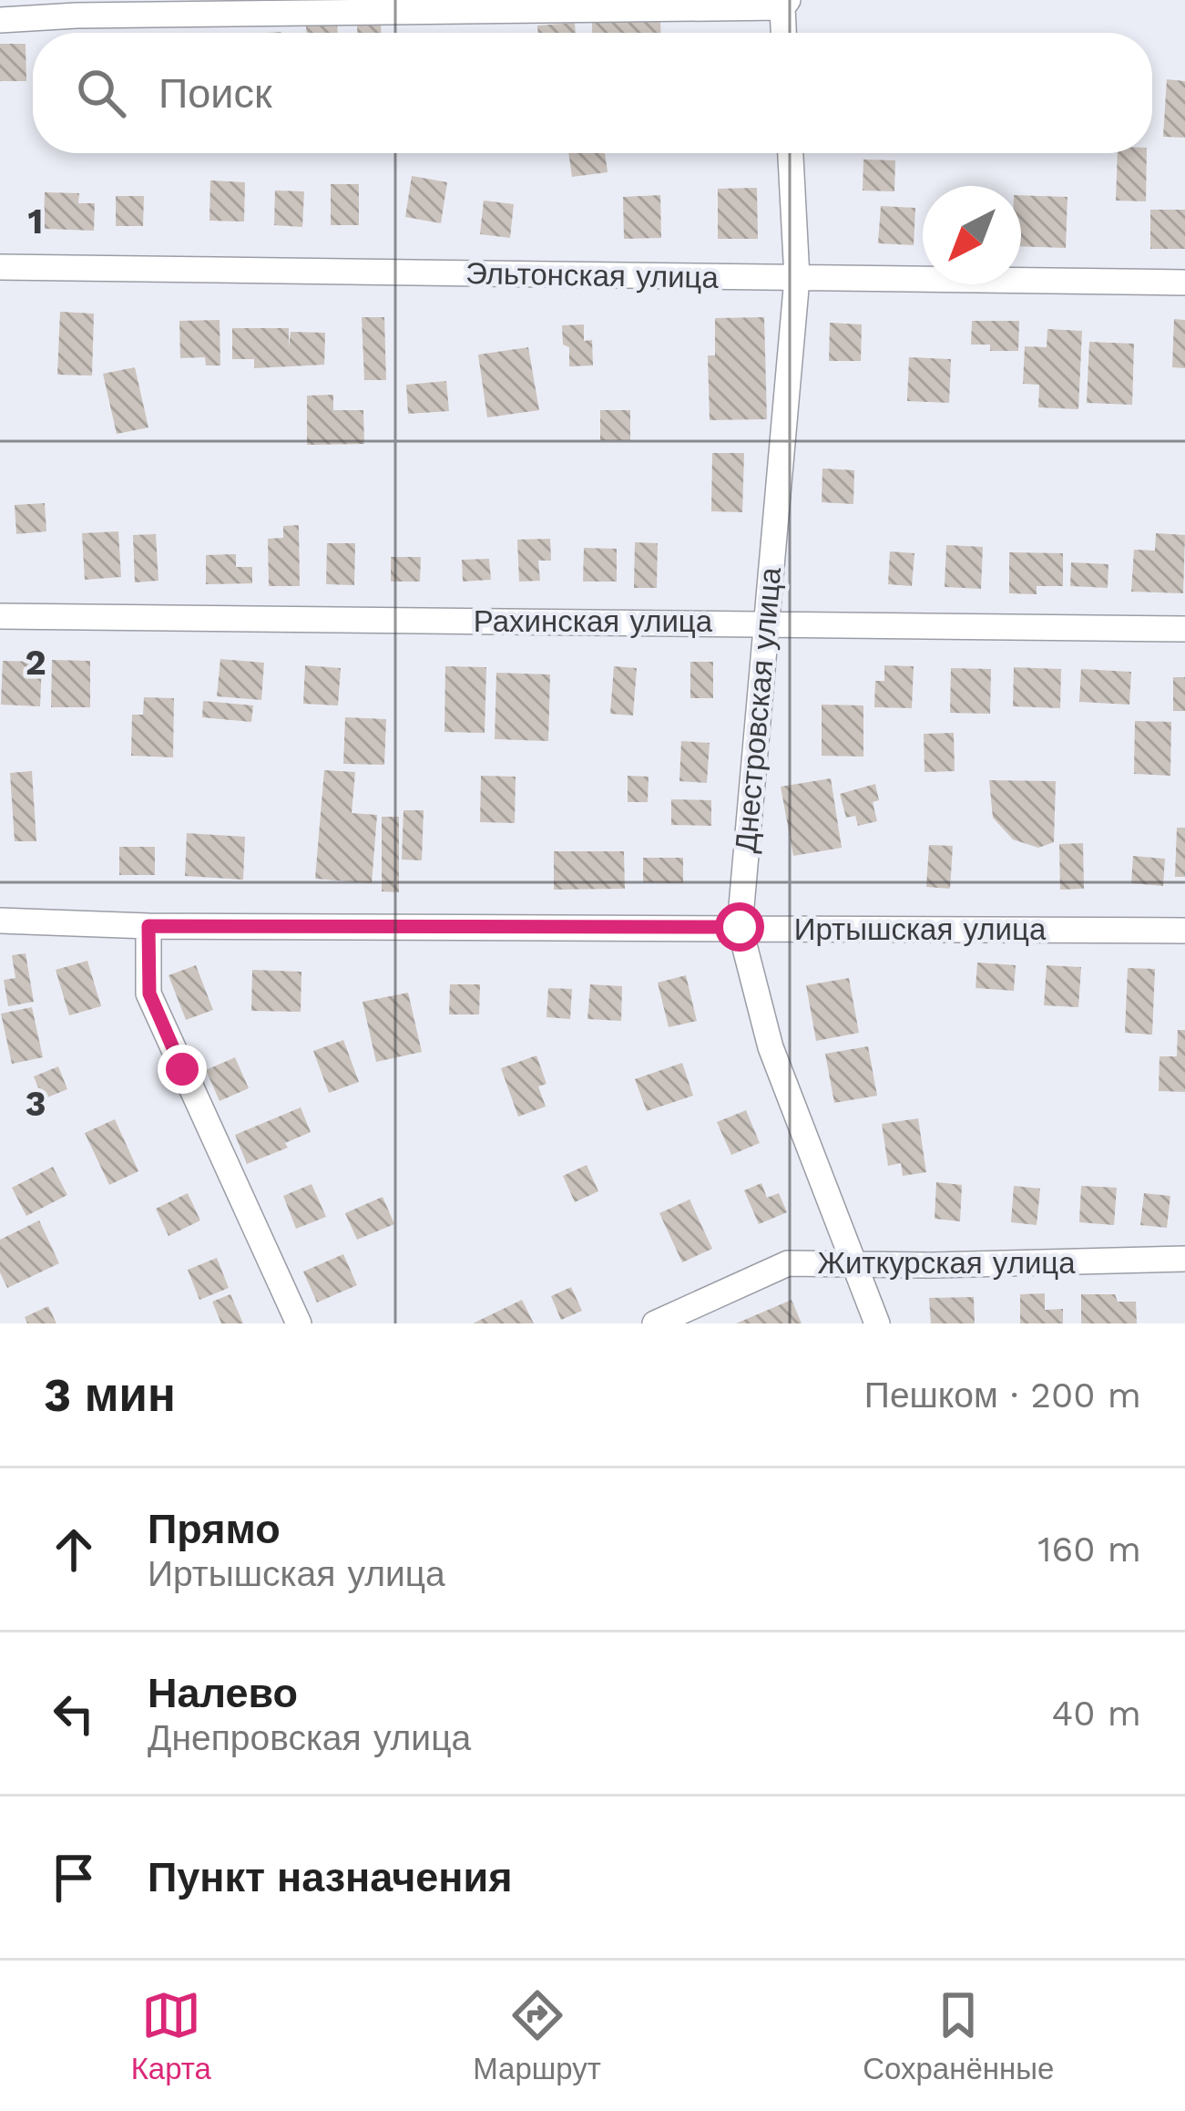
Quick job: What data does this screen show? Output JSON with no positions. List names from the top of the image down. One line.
{"streets":{"street":["Эльтонская улица","Рахинская улица","Днестровская улица","Иртышская улица","Житкурская улица"]},"crossings":[["Эльтонская улица","Днестровская улица"],["Рахинская улица","Днестровская улица"],["Днестровская улица","Иртышская улица"],["Днестровская улица","Житкурская улица"]],"north":"bottom left","page":{"search":"Поиск","heading":["3 мин","Пешком · 200 m"],"list":[["Прямо","Иртышская улица","160 m"],["Налево","Днепровская улица","40 m"],"Пункт назначения"],"nav":["Карта","Маршрут","Сохранённые"]},"grid":{"rows":["1","2","3"]}}
